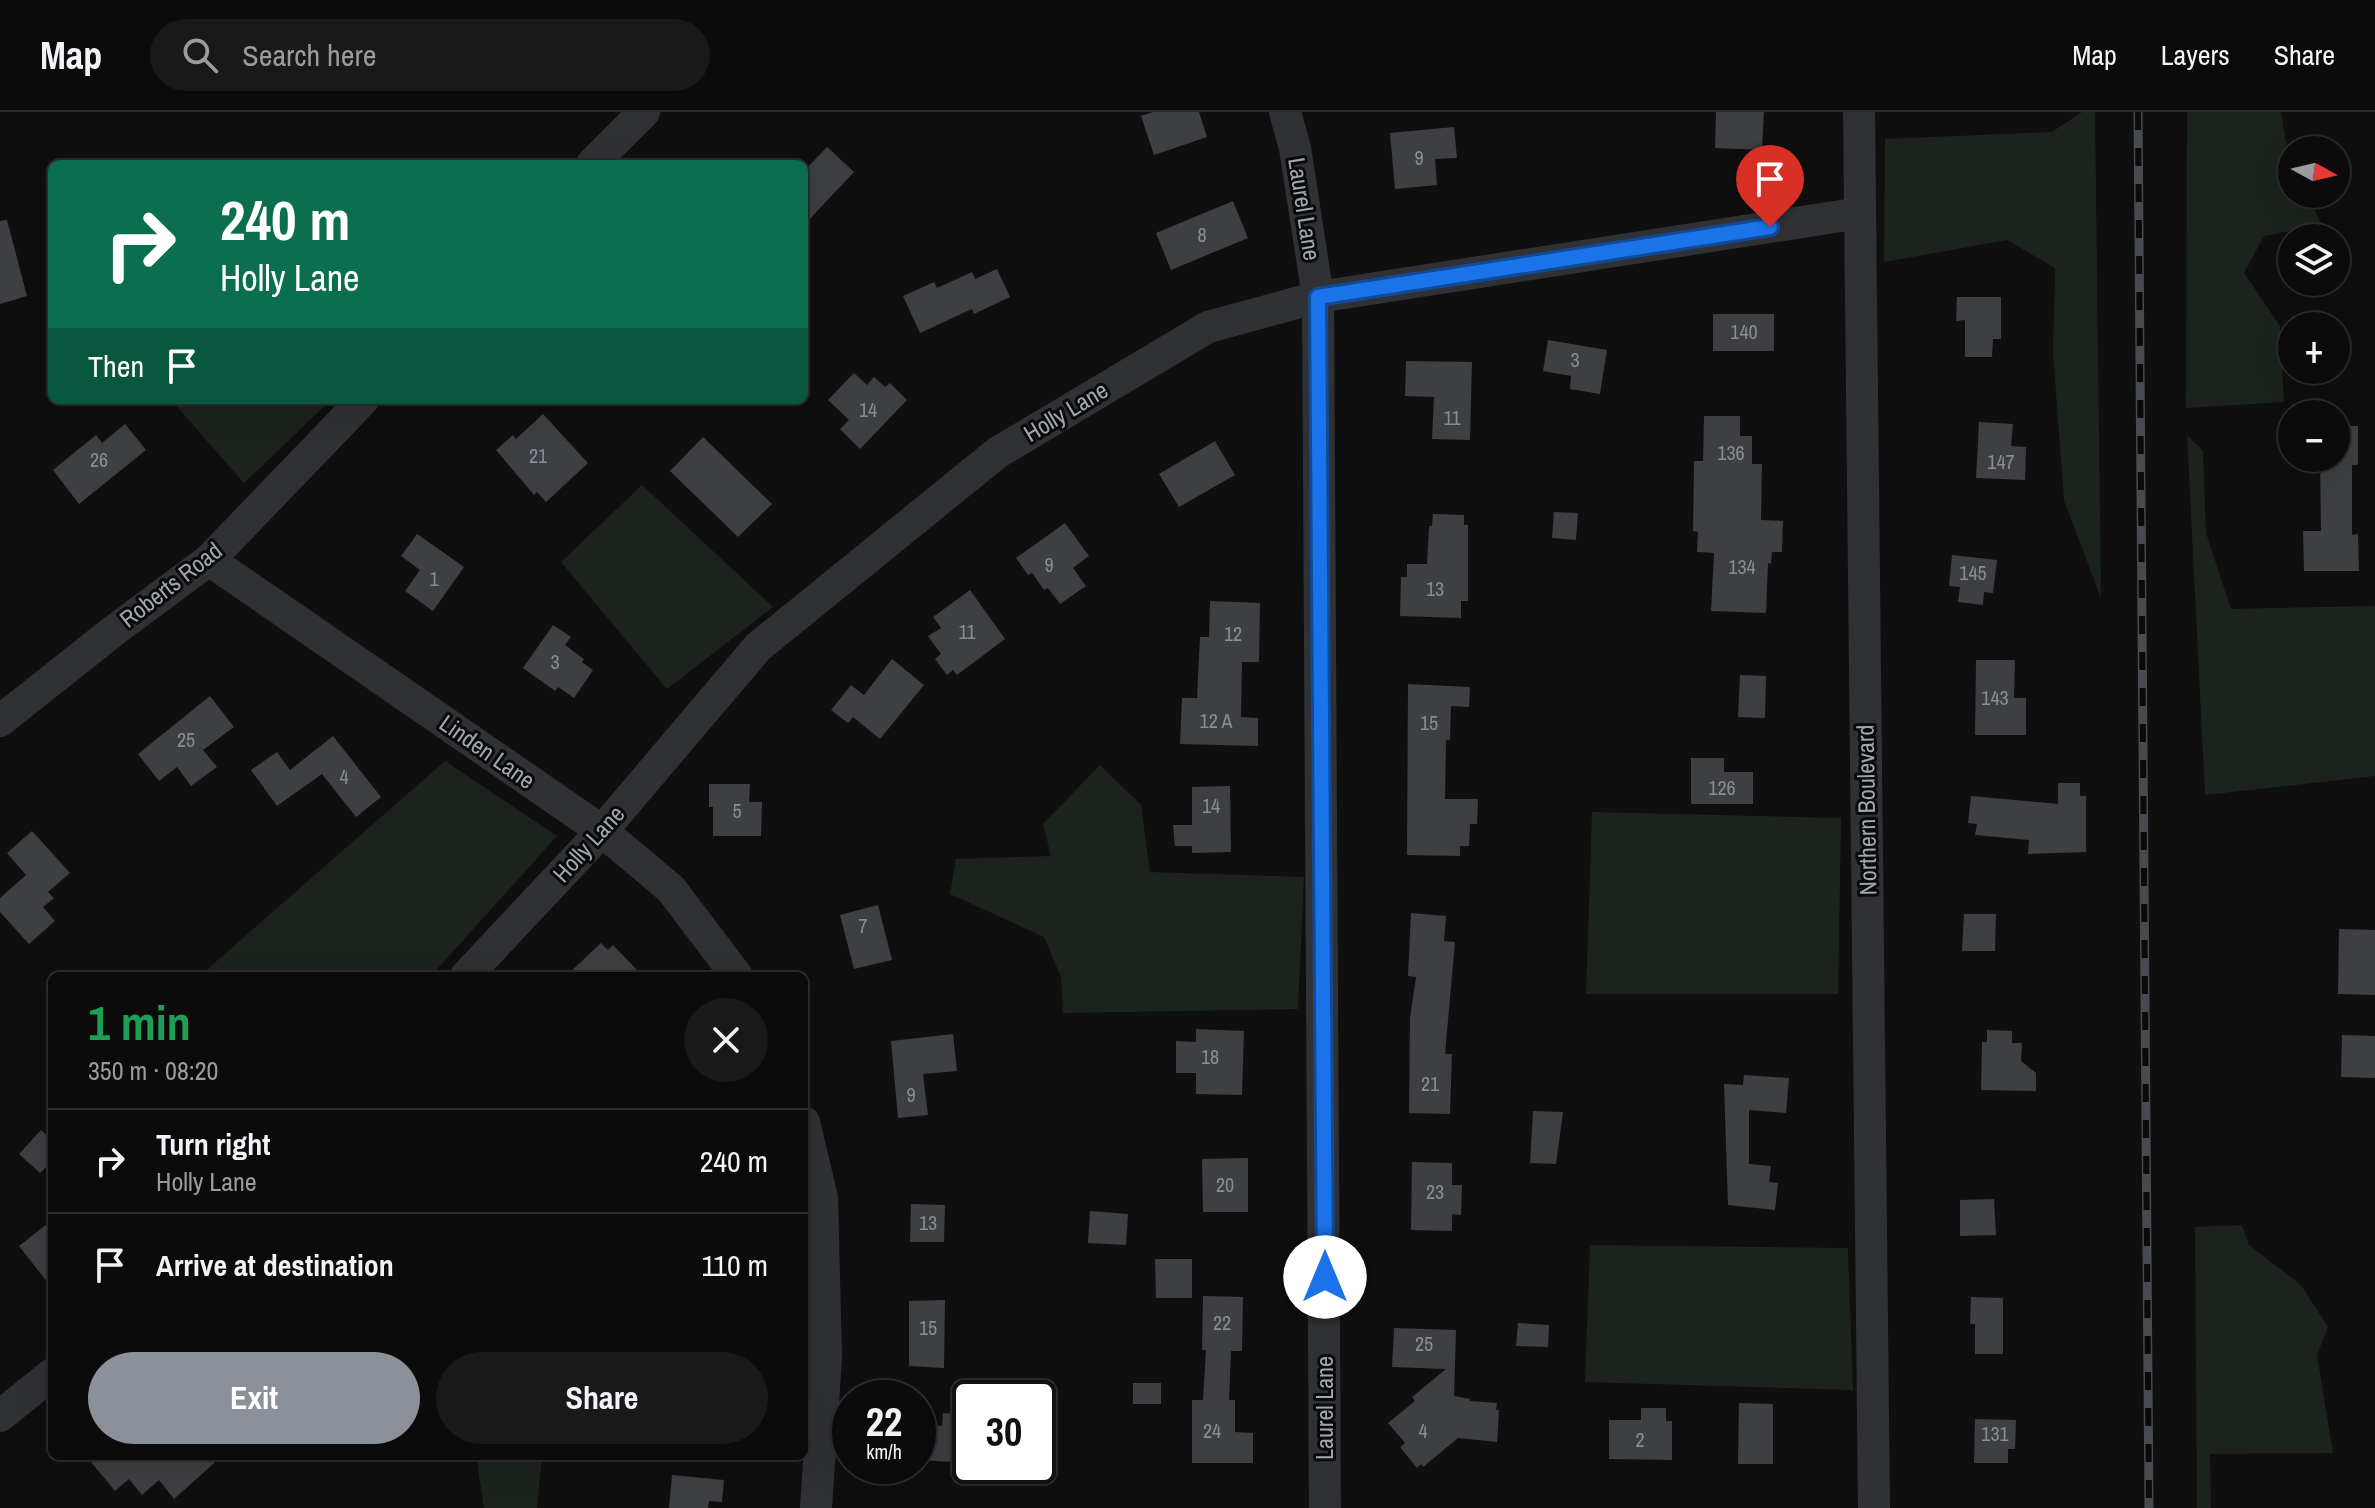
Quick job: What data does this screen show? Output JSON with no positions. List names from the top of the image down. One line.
{"streets":{"street":["Laurel Lane","Holly Lane","Roberts Road","Linden Lane","Northern Boulevard"]},"crossings":[["Laurel Lane","Holly Lane"],["Holly Lane","Linden Lane"],["Holly Lane","Northern Boulevard"],["Roberts Road","Linden Lane"]],"house_numbers":["9","8","140","3","14","11","136","21","26","147","9","134","145","1","13","11","12","3","143","12 A","15","25","4","126","14","5","7","18","21","9","20","23","13","22","15","25","24","4","131","2"],"north":"right","page":{"header":"Map","search":"Search here","nav":["Map","Layers","Share"],"map_buttons":["+","−"],"turn":["240 m","Holly Lane"],"then":"Then","heading":["1 min","350 m · 08:20"],"list":[{"name":"Turn right","note":"Holly Lane","value":"240 m"},{"name":"Arrive at destination","value":"110 m"}],"buttons":["Exit","Share"],"speed":"22 km/h","limit":"30"}}
